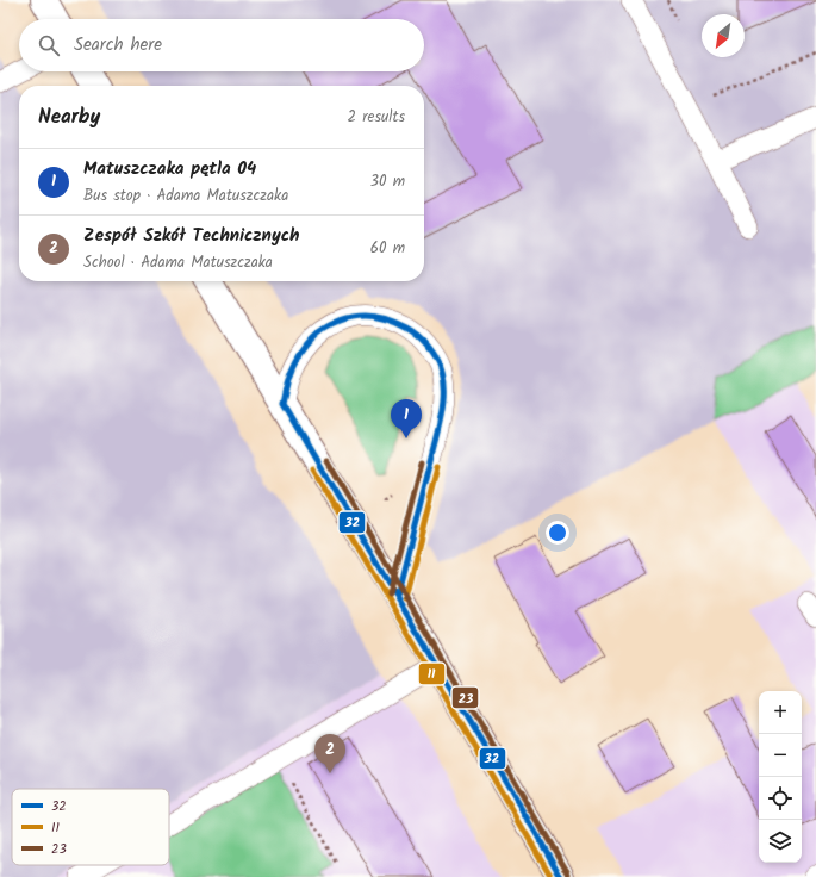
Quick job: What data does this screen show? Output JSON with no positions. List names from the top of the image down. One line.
{"lines":["transit line 32","transit line 23","transit line 11"],"legend":["32","11","23"],"north":"bottom left","page":{"search":"Search here","heading":["Nearby","2 results"],"list":[{"mark":"1","name":"Matuszczaka pętla 04","note":"Bus stop · Adama Matuszczaka","value":"30 m"},{"mark":"2","name":"Zespół Szkół Technicznych","note":"School · Adama Matuszczaka","value":"60 m"}],"pins":["1","2"],"map_buttons":["+","−"]}}
